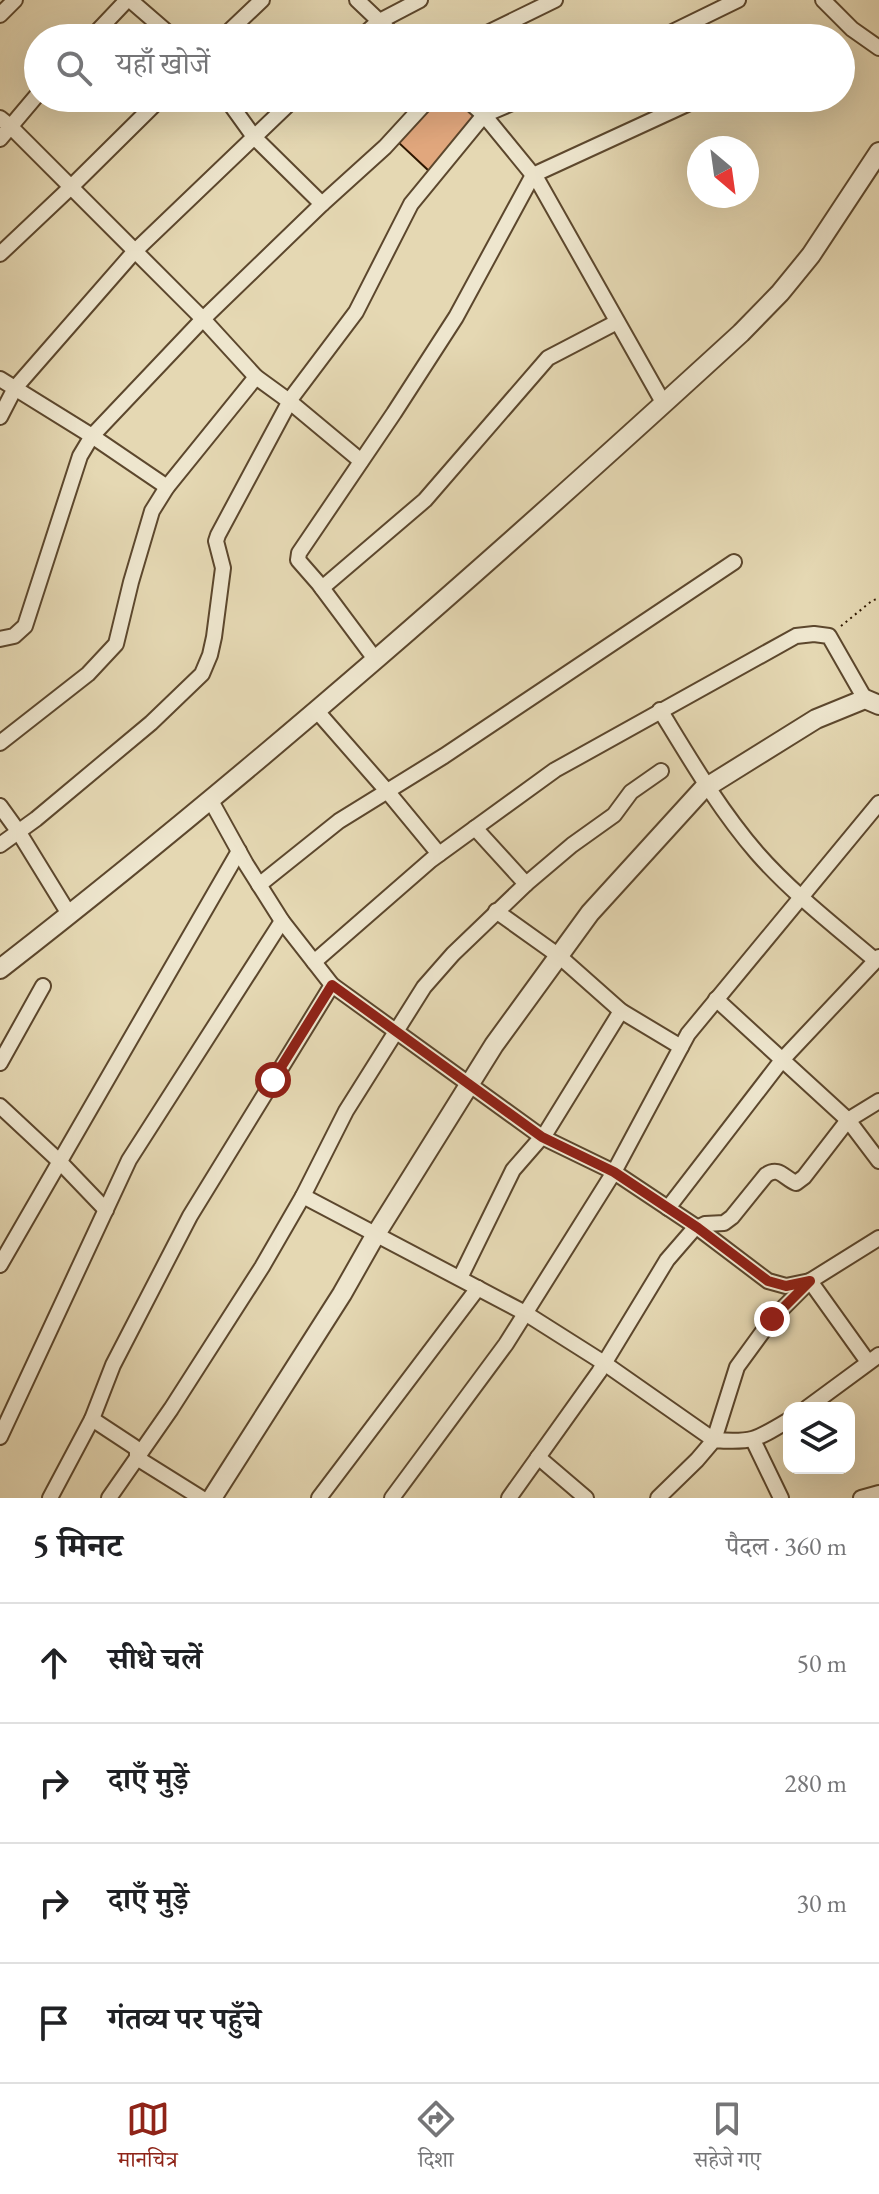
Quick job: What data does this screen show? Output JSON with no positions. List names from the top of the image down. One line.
{"north":"bottom right","page":{"search":"यहाँ खोजें","heading":["5 मिनट","पैदल · 360 m"],"list":[["सीधे चलें","50 m"],["दाएँ मुड़ें","280 m"],["दाएँ मुड़ें","30 m"],"गंतव्य पर पहुँचे"],"nav":["मानचित्र","दिशा","सहेजे गए"]}}
